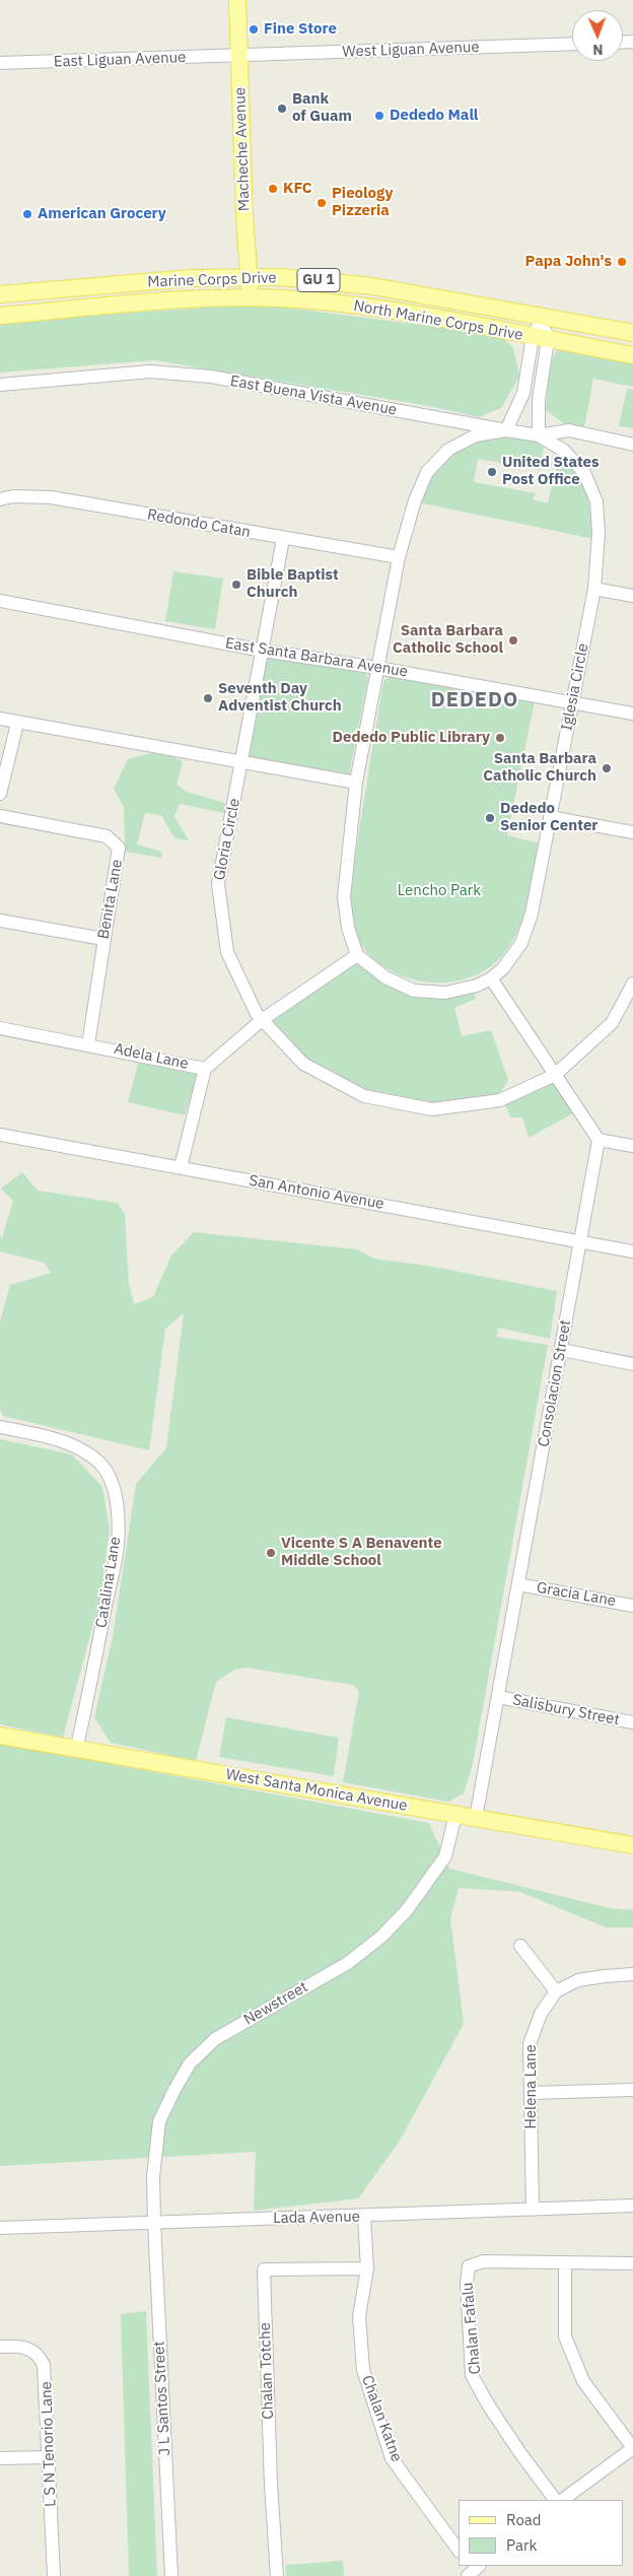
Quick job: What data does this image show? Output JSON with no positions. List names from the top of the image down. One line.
{"streets":{"main road":["Macheche Avenue","Marine Corps Drive","GU 1","North Marine Corps Drive","West Santa Monica Avenue"],"street":["West Liguan Avenue","East Liguan Avenue","East Buena Vista Avenue","Redondo Catan","East Santa Barbara Avenue","Iglesia Circle","Gloria Circle","Benita Lane","Adela Lane","San Antonio Avenue","Consolacion Street","Catalina Lane","Gracia Lane","Salisbury Street","Newstreet","Helena Lane","Lada Avenue","Chalan Fafalu","Chalan Totche","J L Santos Street","Chalan Katne","L S N Tenorio Lane"]},"crossings":[["West Liguan Avenue","East Liguan Avenue"],["West Liguan Avenue","Macheche Avenue"],["East Liguan Avenue","Macheche Avenue"],["Macheche Avenue","Marine Corps Drive"],["Macheche Avenue","North Marine Corps Drive"],["East Buena Vista Avenue","Iglesia Circle"],["Redondo Catan","Iglesia Circle"],["Redondo Catan","Gloria Circle"],["East Santa Barbara Avenue","Iglesia Circle"],["East Santa Barbara Avenue","Gloria Circle"],["Iglesia Circle","Adela Lane"],["Gloria Circle","Adela Lane"],["Benita Lane","Adela Lane"],["San Antonio Avenue","Consolacion Street"],["Consolacion Street","Gracia Lane"],["Consolacion Street","Salisbury Street"],["Consolacion Street","West Santa Monica Avenue"],["Catalina Lane","West Santa Monica Avenue"],["West Santa Monica Avenue","Newstreet"],["Newstreet","Lada Avenue"],["Newstreet","J L Santos Street"],["Helena Lane","Lada Avenue"],["Lada Avenue","J L Santos Street"],["Lada Avenue","Chalan Katne"],["Chalan Totche","Chalan Katne"]],"districts":["DEDEDO"],"parks":["Lencho Park"],"places":["Fine Store","Bank of Guam","Dededo Mall","KFC","Pieology Pizzeria","American Grocery","Papa John's","United States Post Office","Bible Baptist Church","Santa Barbara Catholic School","Seventh Day Adventist Church","Dededo Public Library","Santa Barbara Catholic Church","Dededo Senior Center","Vicente S A Benavente Middle School"],"legend":["Road","Park"],"north":"bottom"}
